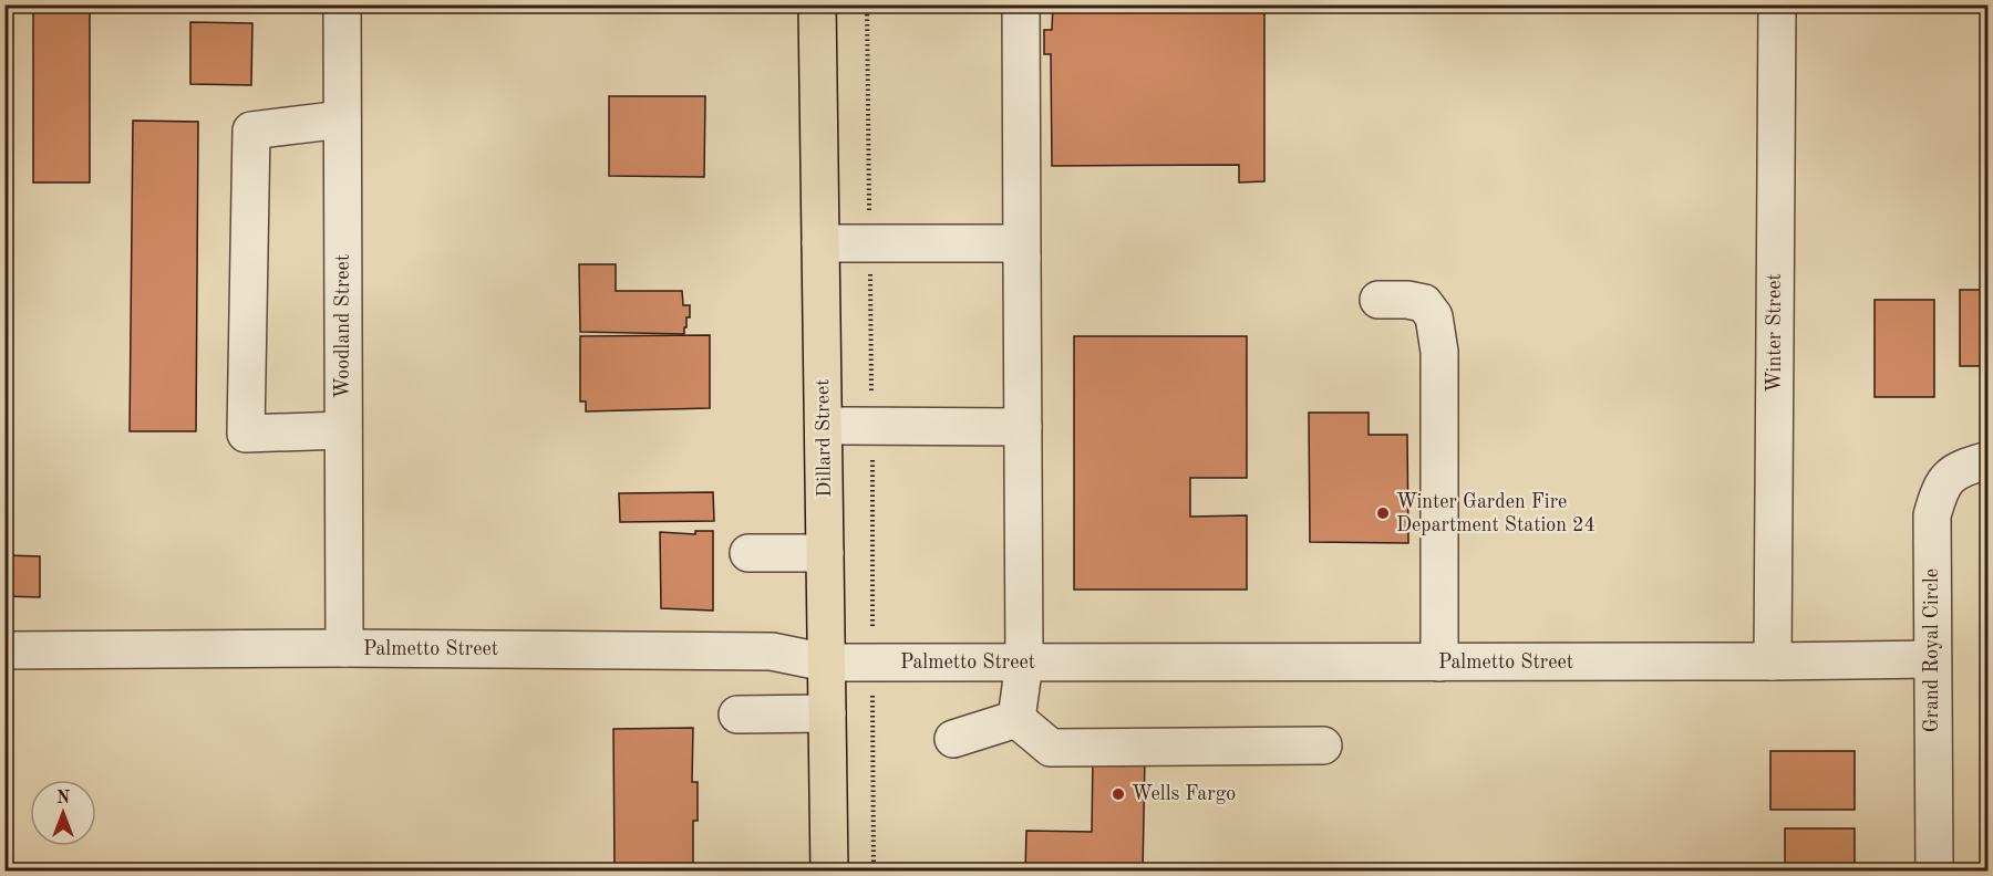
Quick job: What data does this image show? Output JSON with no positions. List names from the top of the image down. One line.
{"streets":{"main road":["Dillard Street"],"street":["Woodland Street","Winter Street","Palmetto Street","Grand Royal Circle"]},"crossings":[["Woodland Street","Palmetto Street"],["Winter Street","Palmetto Street"],["Dillard Street","Palmetto Street"],["Palmetto Street","Grand Royal Circle"]],"places":["Winter Garden Fire Department Station 24","Wells Fargo"],"north":"top"}
